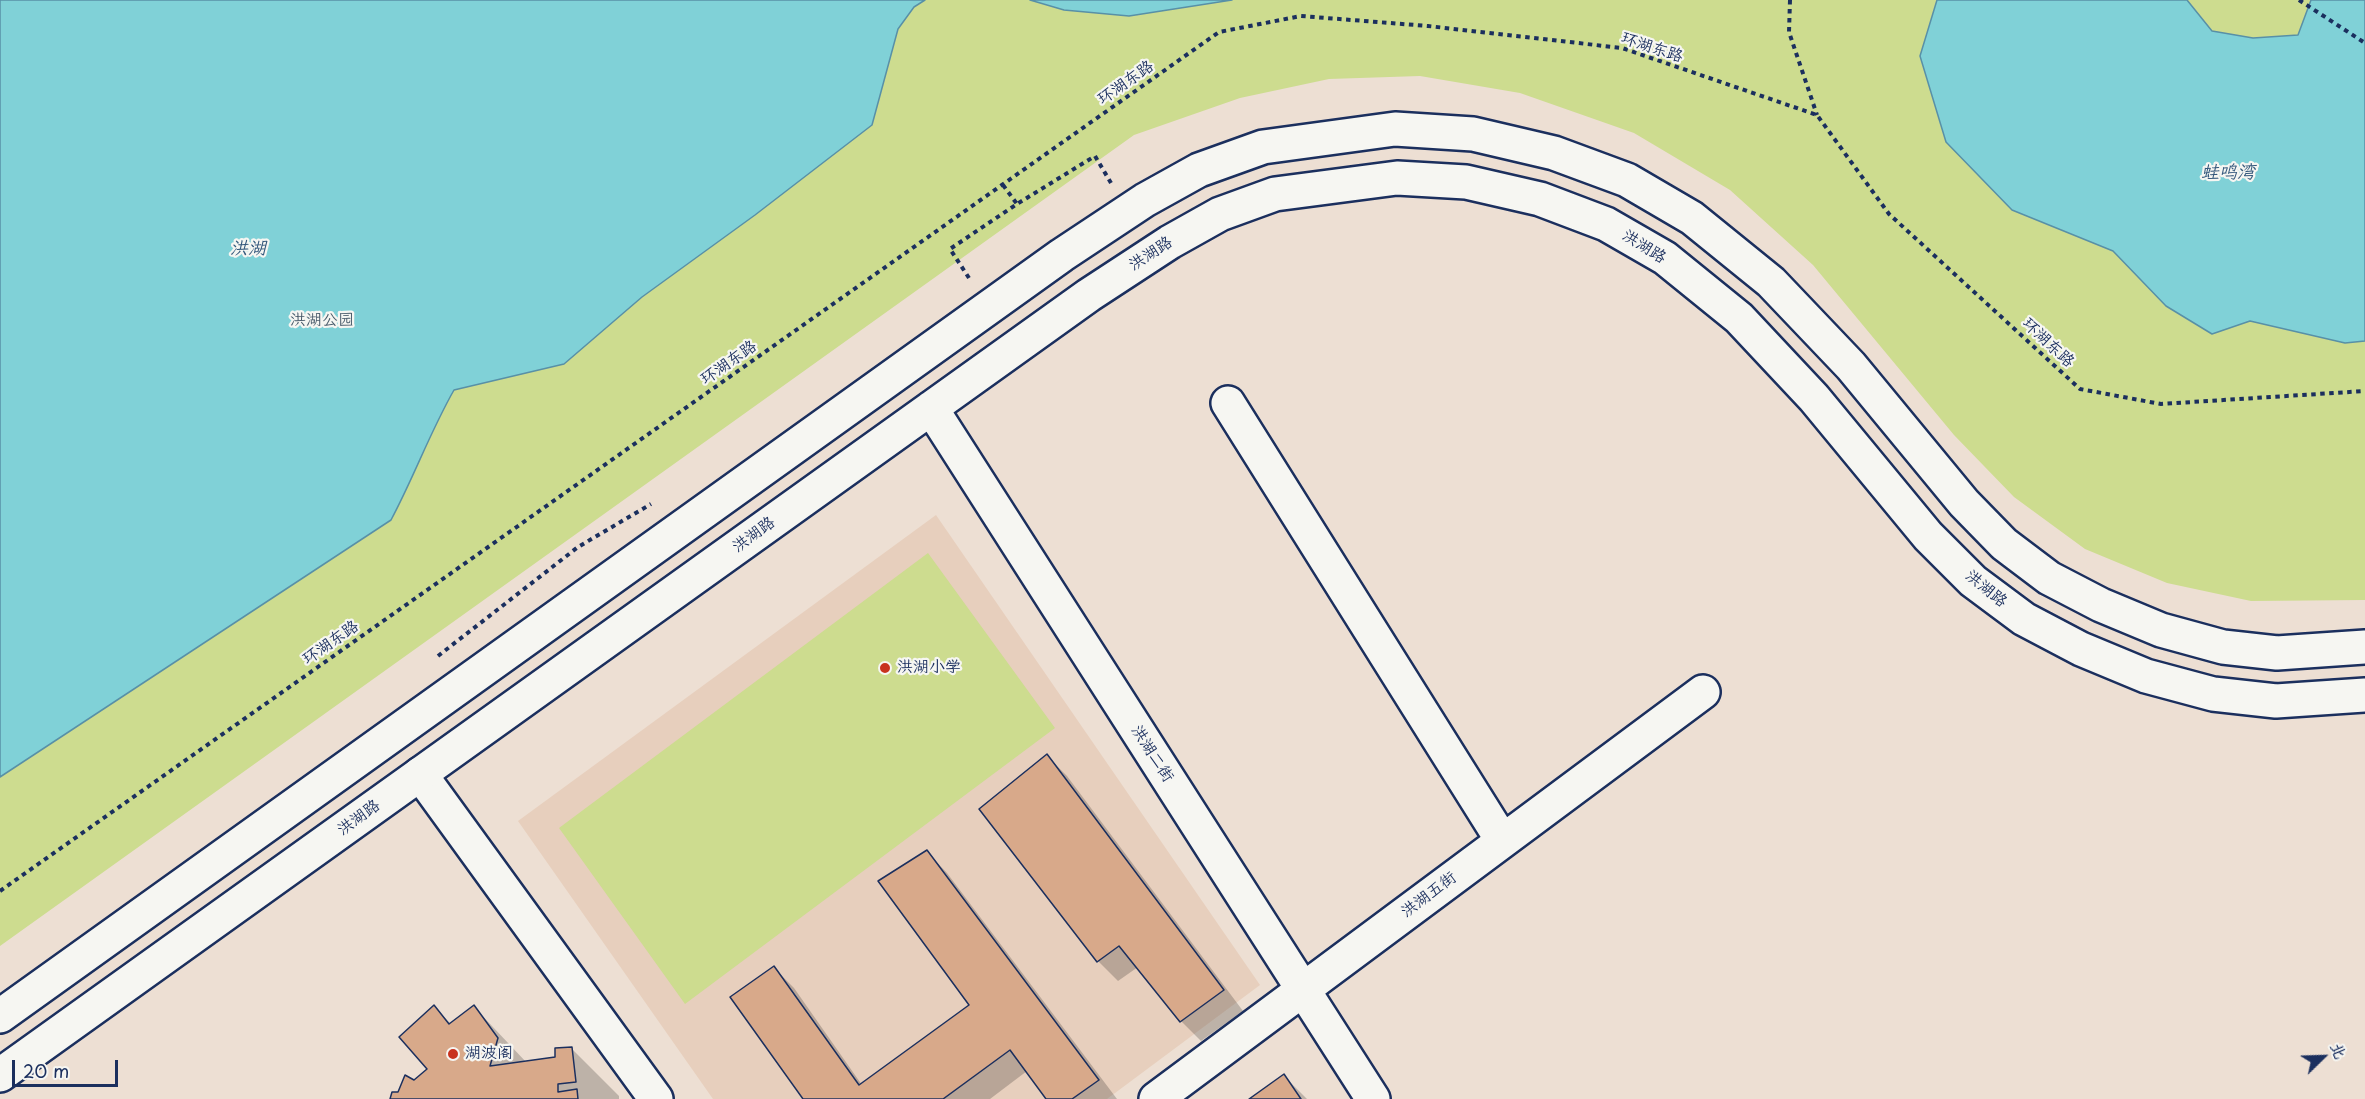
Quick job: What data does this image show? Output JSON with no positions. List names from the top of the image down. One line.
{"streets":{"street":["洪湖路","洪湖二街","洪湖五街"],"path":["环湖东路"]},"crossings":[["洪湖路","洪湖二街"],["洪湖二街","洪湖五街"]],"water":["蛙鸣湾","洪湖"],"parks":["洪湖公园"],"places":["洪湖小学","湖波阁"],"scale_bar":"20 m","north":"top right"}
